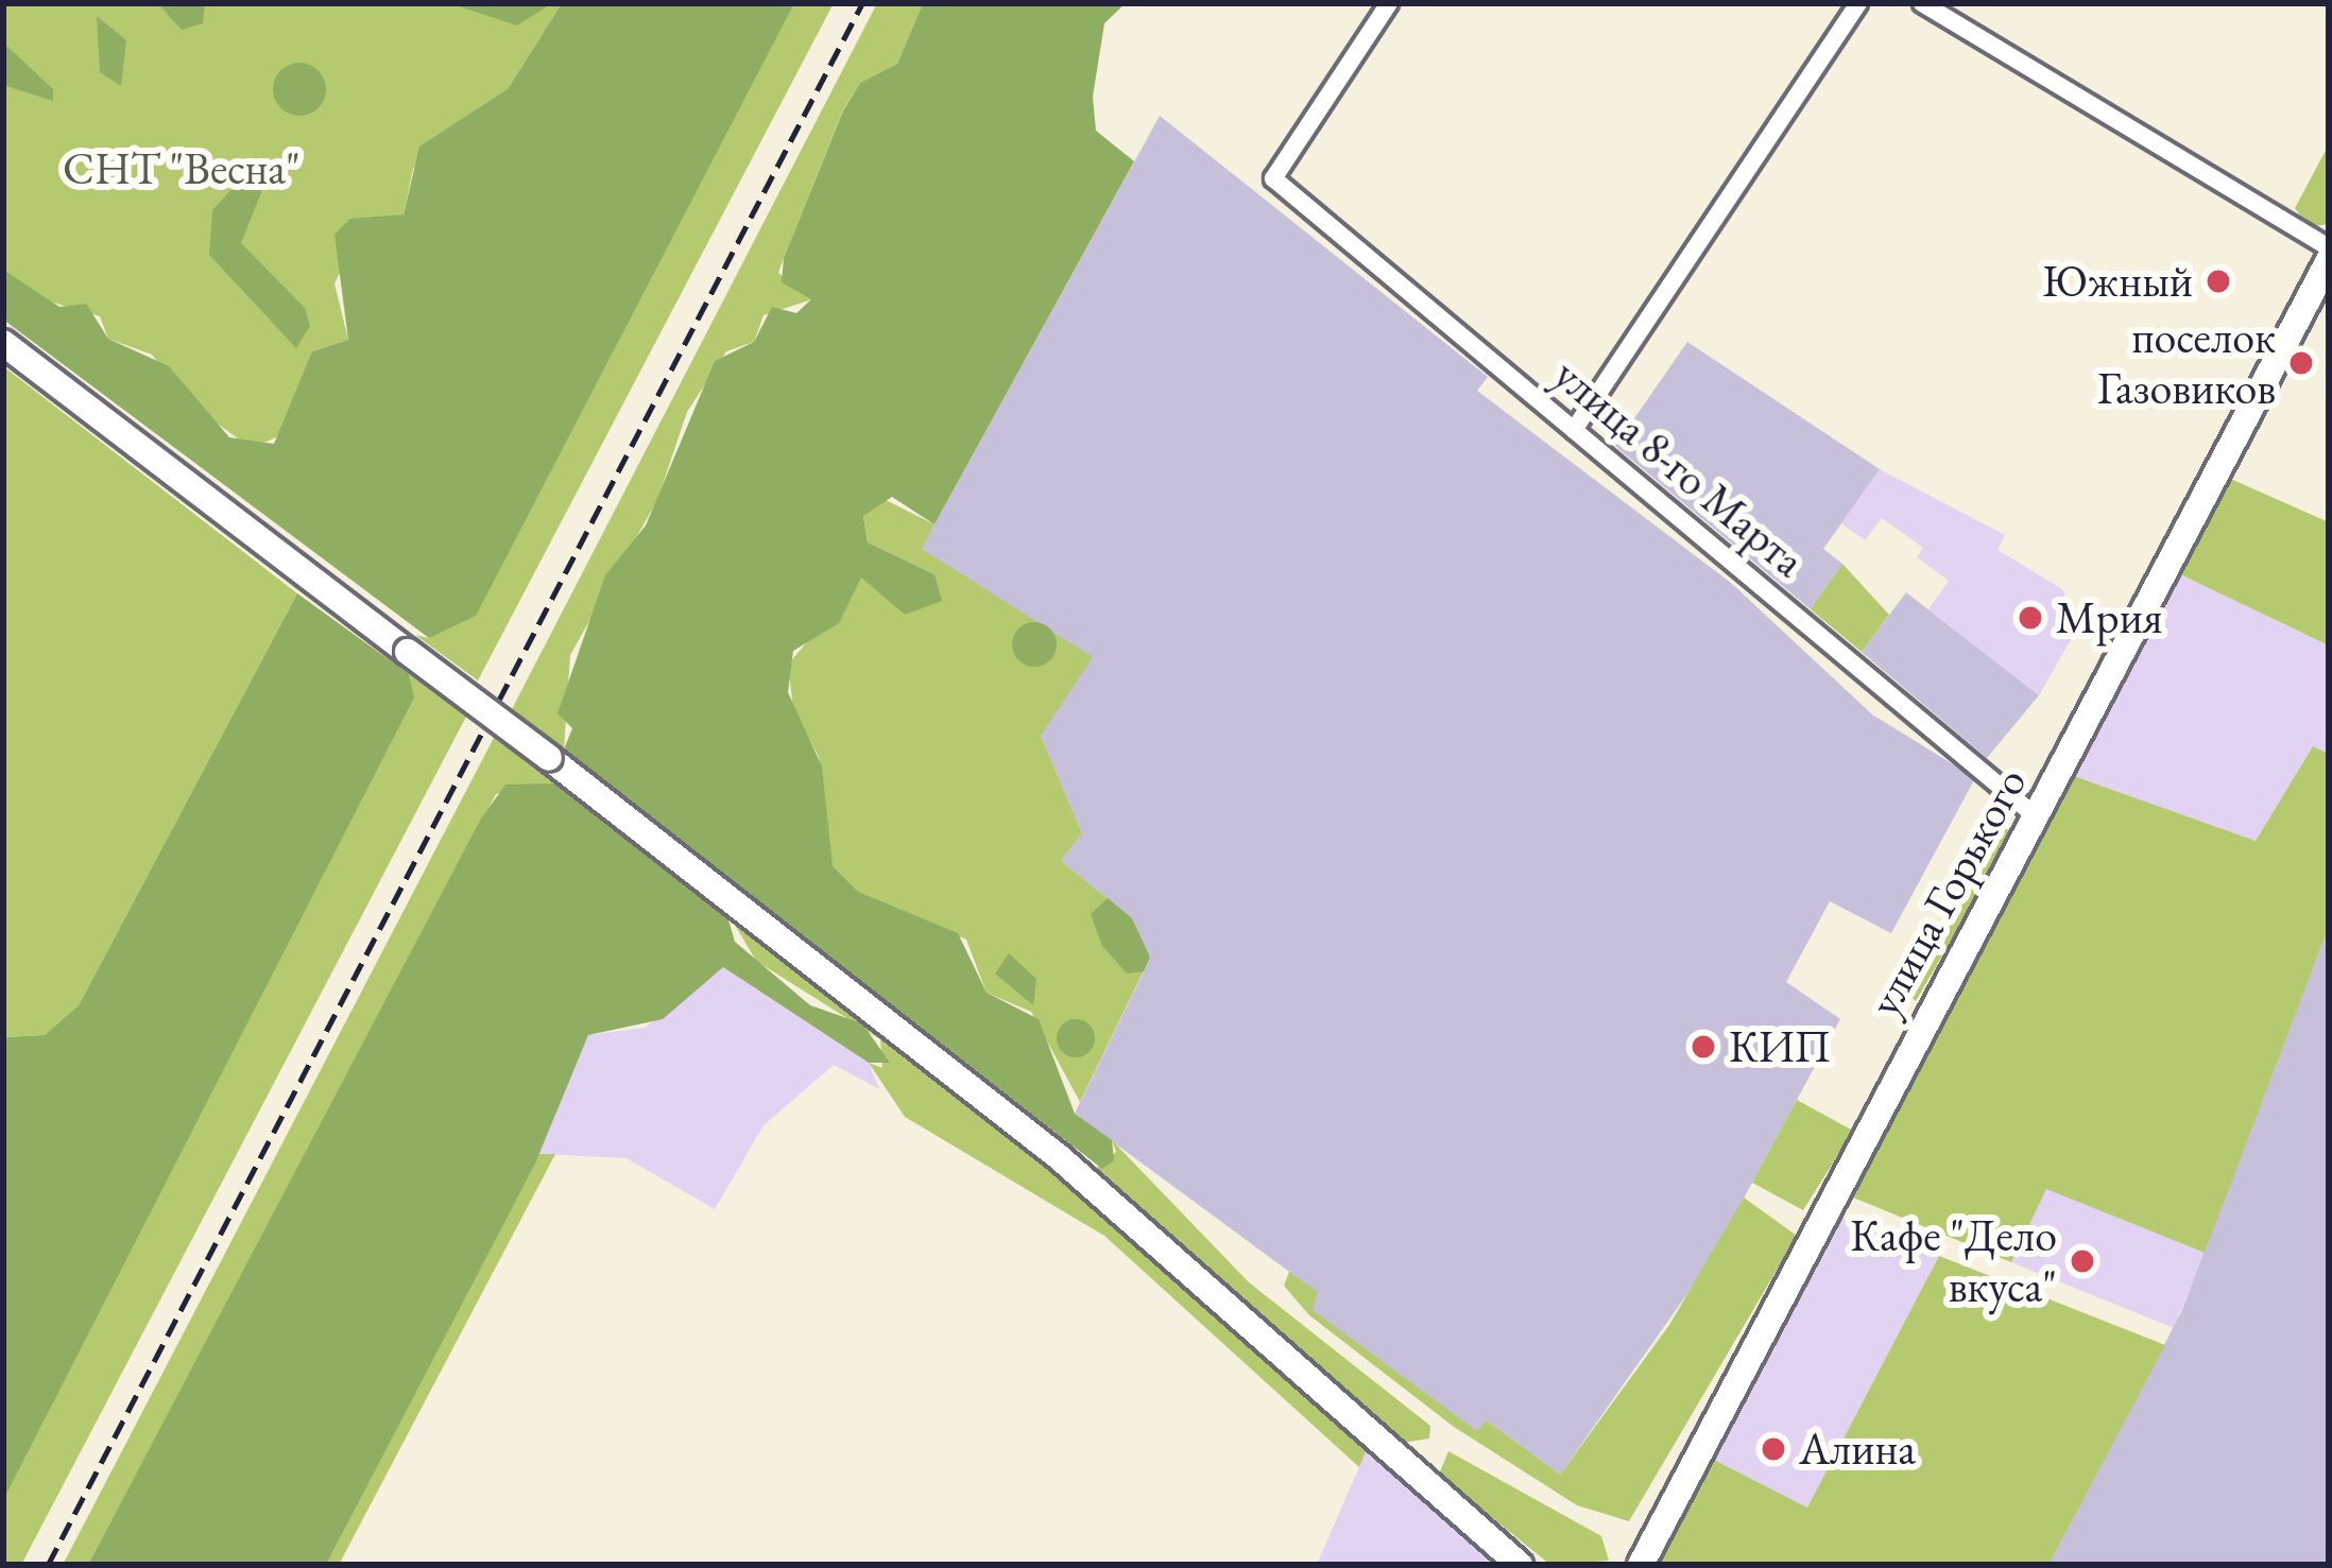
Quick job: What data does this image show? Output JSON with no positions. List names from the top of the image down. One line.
{"streets":{"main road":["улица Горького"],"street":["улица 8-го Марта"]},"crossings":[["улица 8-го Марта","улица Горького"]],"parks":["СНТ \"Весна\""],"places":["Южный","поселок Газовиков","Мрия","КИП","Кафе \"Дело вкуса\"","Алина"]}
